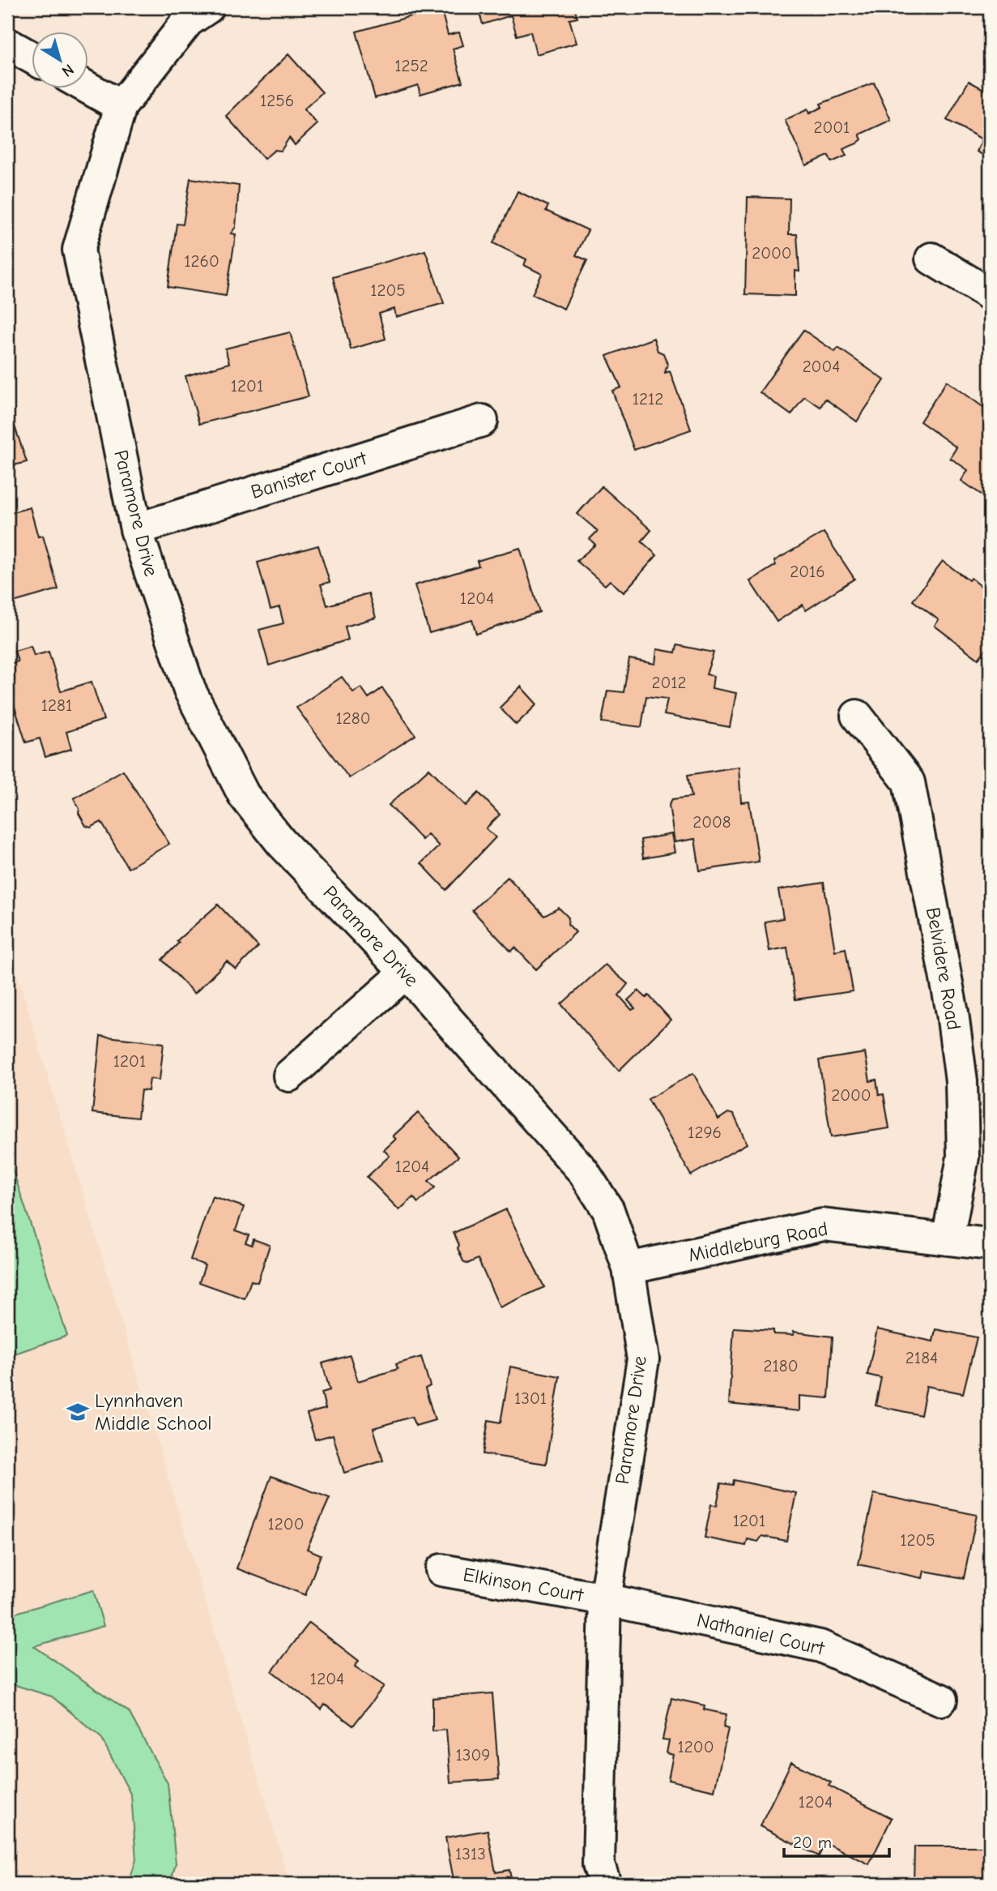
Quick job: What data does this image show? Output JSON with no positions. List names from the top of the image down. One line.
{"streets":{"street":["Banister Court","Paramore Drive","Belvidere Road","Middleburg Road","Elkinson Court","Nathaniel Court"]},"crossings":[["Banister Court","Paramore Drive"],["Paramore Drive","Middleburg Road"],["Paramore Drive","Elkinson Court"],["Paramore Drive","Nathaniel Court"],["Belvidere Road","Middleburg Road"],["Elkinson Court","Nathaniel Court"]],"places":{"school or university":["Lynnhaven Middle School"]},"house_numbers":["1252","1256","2001","2000","1260","1205","2004","1201","1212","2016","1204","2012","1281","1280","2008","1201","2000","1296","1204","2184","2180","1301","1201","1200","1205","1204","1200","1309","1204","1313"],"scale_bar":"20 m","north":"bottom right"}
